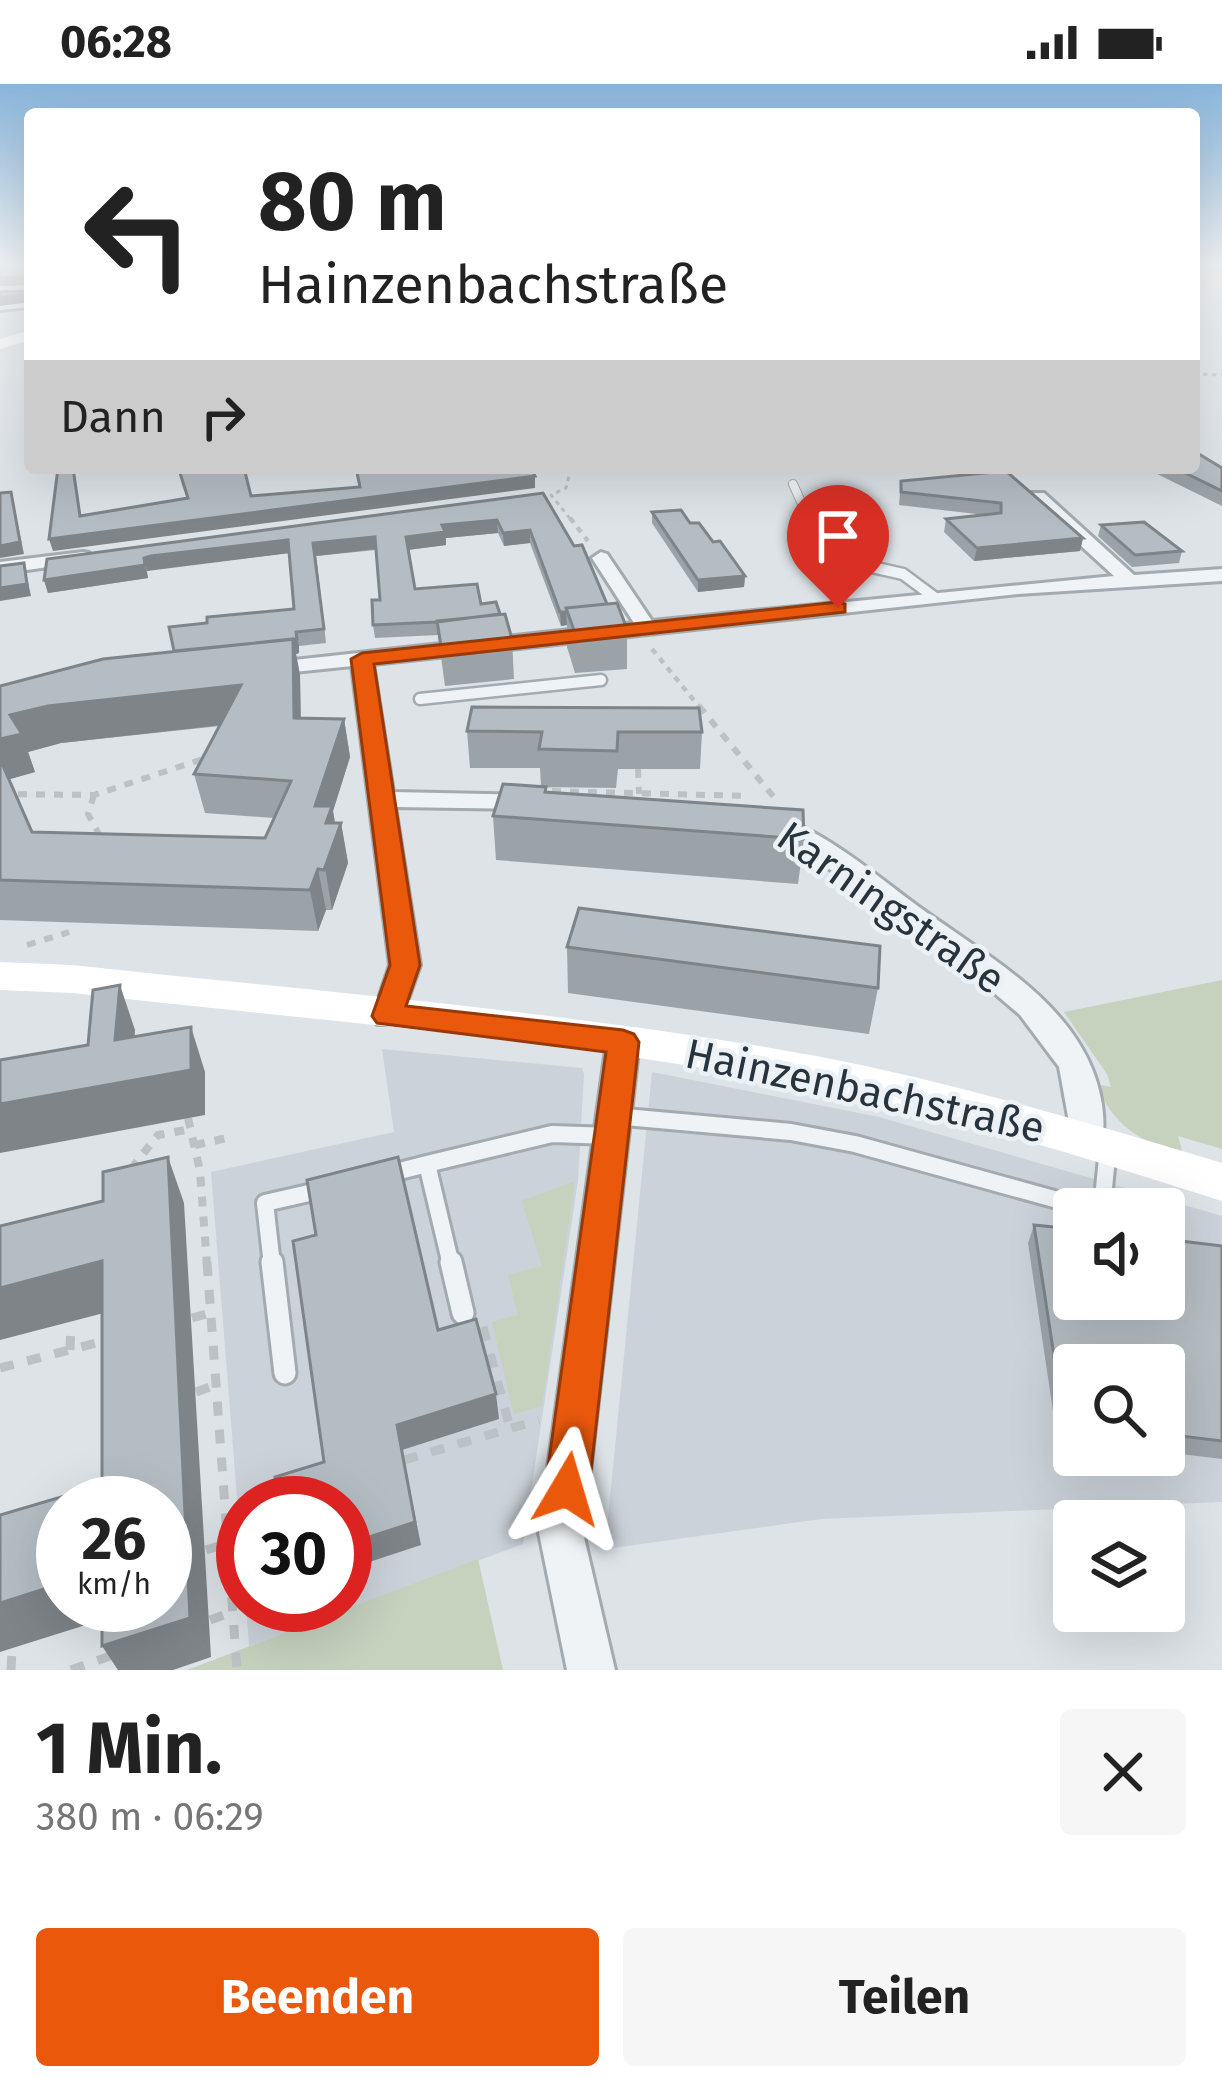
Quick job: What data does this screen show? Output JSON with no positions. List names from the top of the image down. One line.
{"streets":{"street":["Karningstraße","Hainzenbachstraße"]},"crossings":[["Karningstraße","Hainzenbachstraße"]],"page":{"status":"06:28","turn":["80 m","Hainzenbachstraße"],"then":"Dann","speed":"26 km/h","limit":"30","heading":["1 Min.","380 m · 06:29"],"buttons":["Beenden","Teilen"]}}
